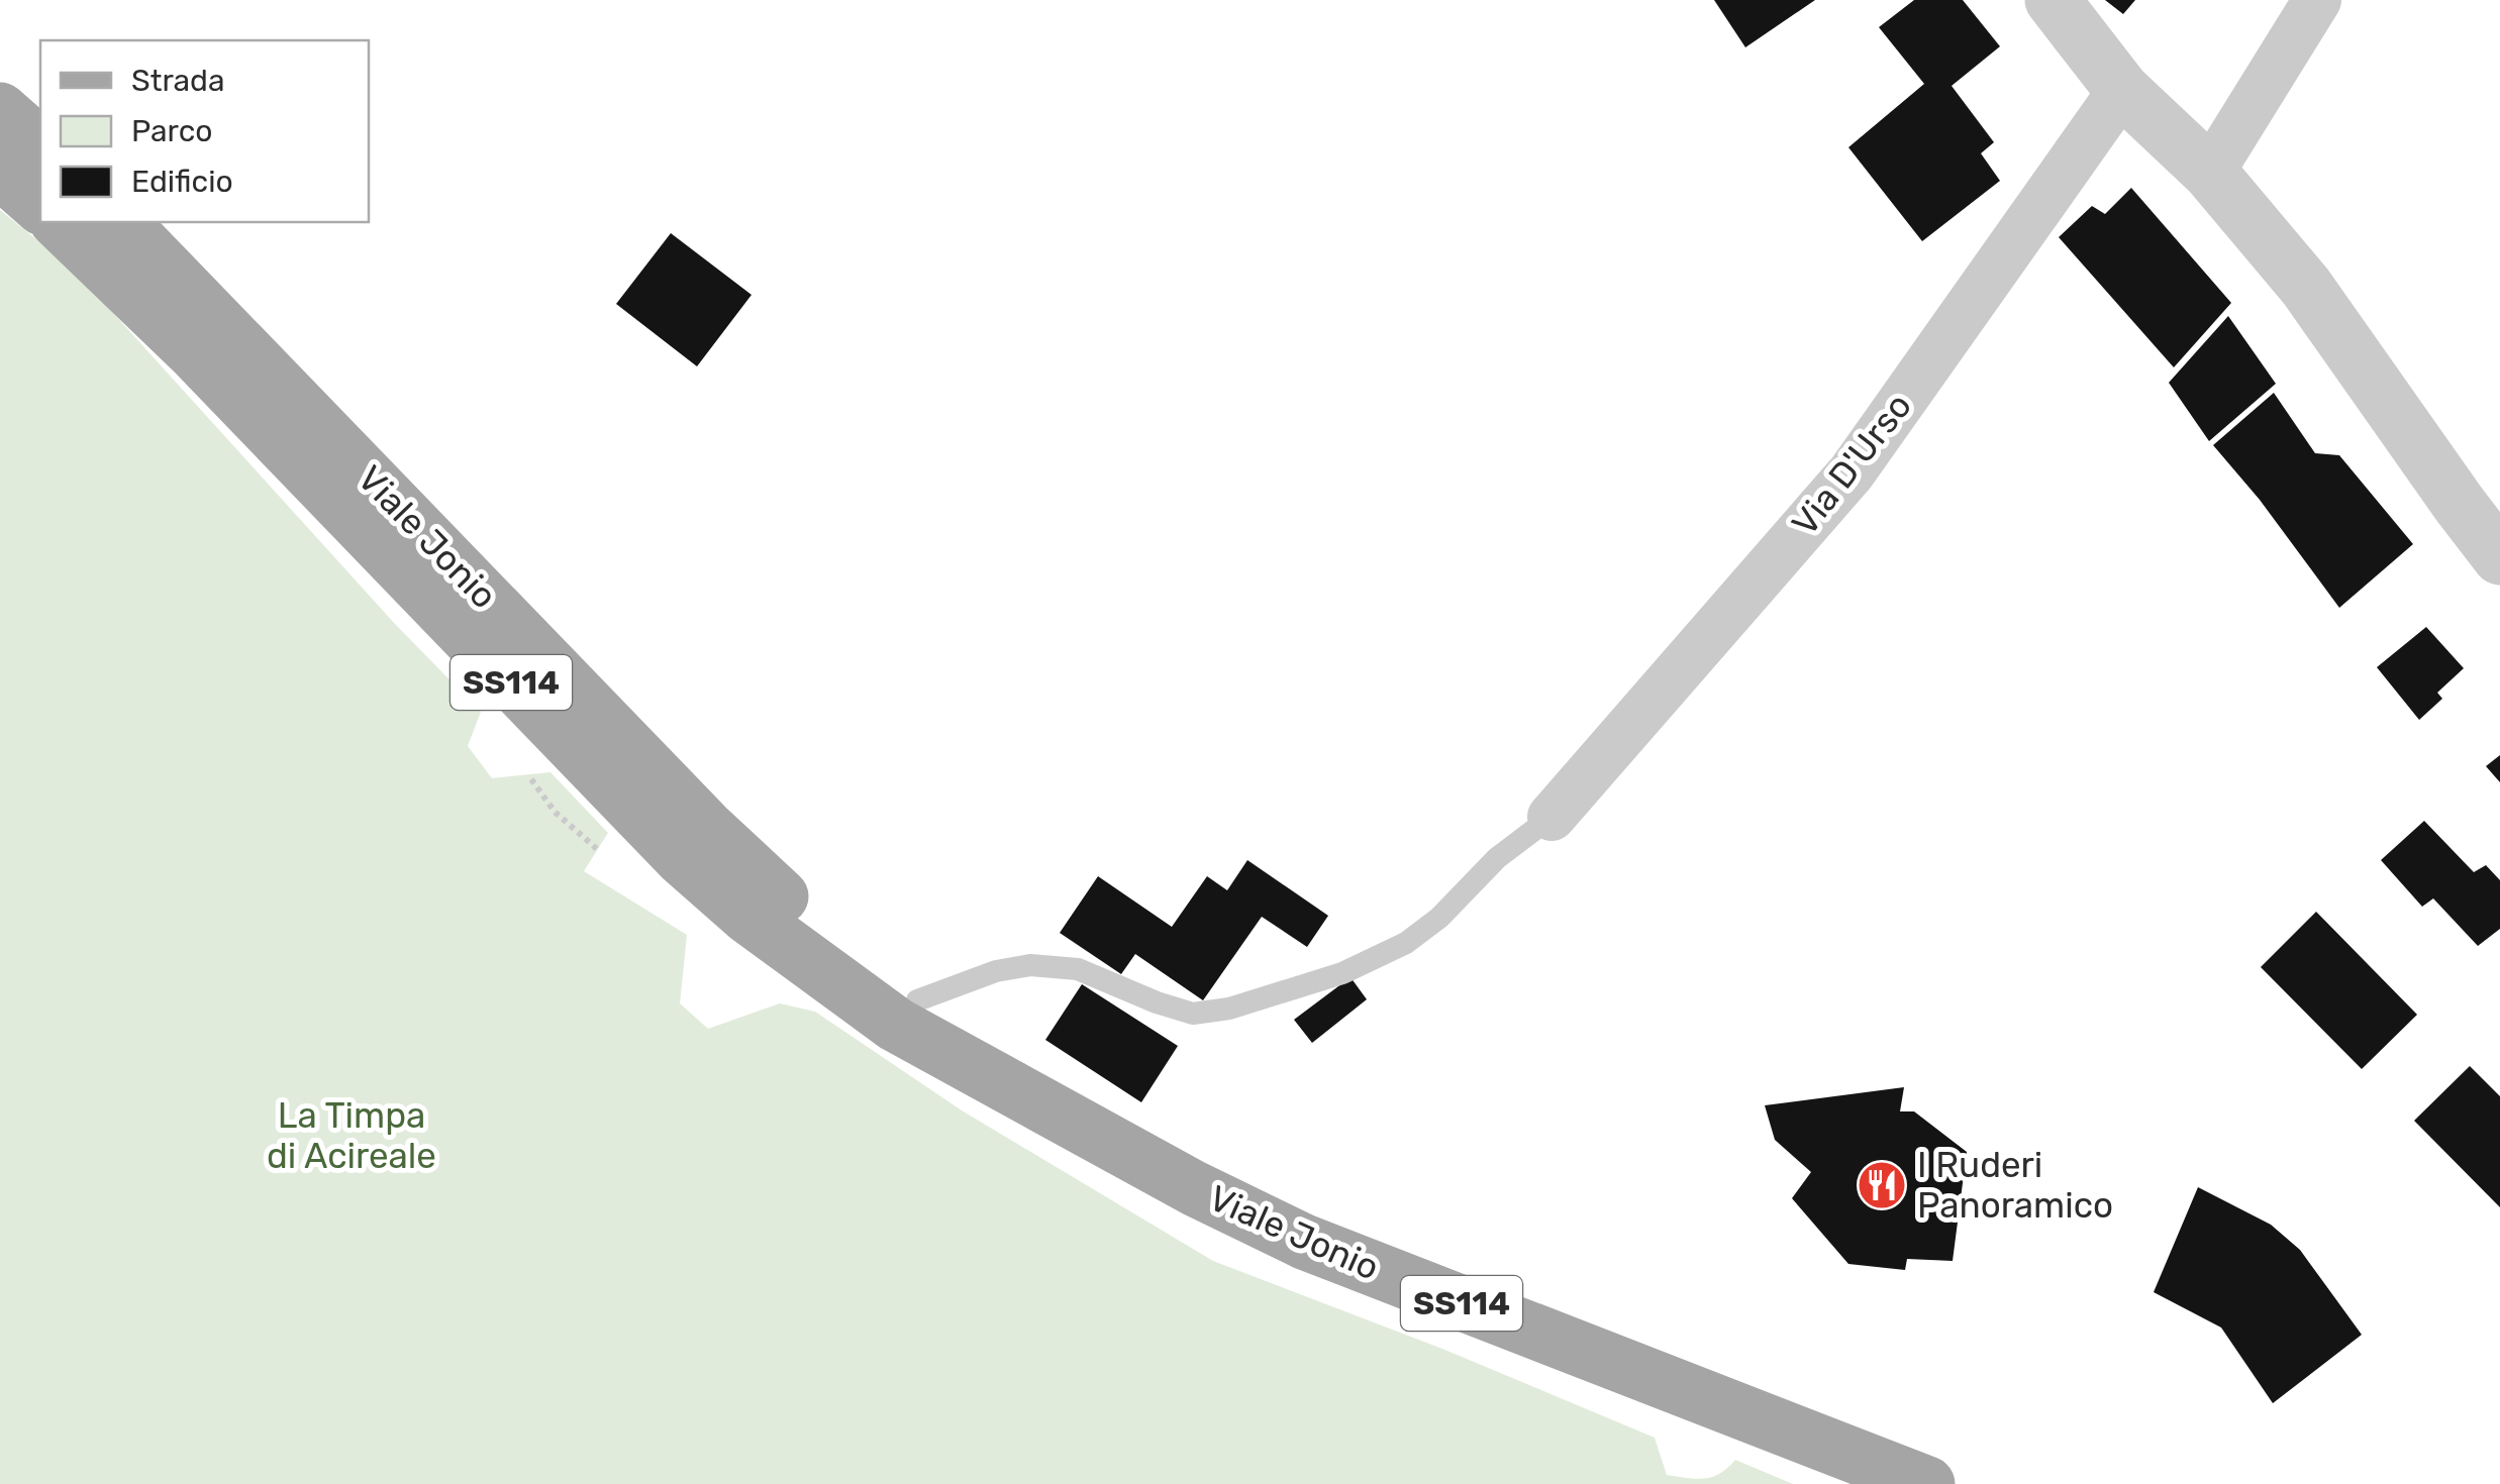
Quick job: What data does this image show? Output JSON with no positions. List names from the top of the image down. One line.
{"streets":{"main road":["Viale Jonio","SS114"],"street":["Via D'Urso"]},"parks":["La Timpa di Acireale"],"places":{"restaurant":["I Ruderi Panoramico"]},"legend":["Strada","Parco","Edificio"]}
